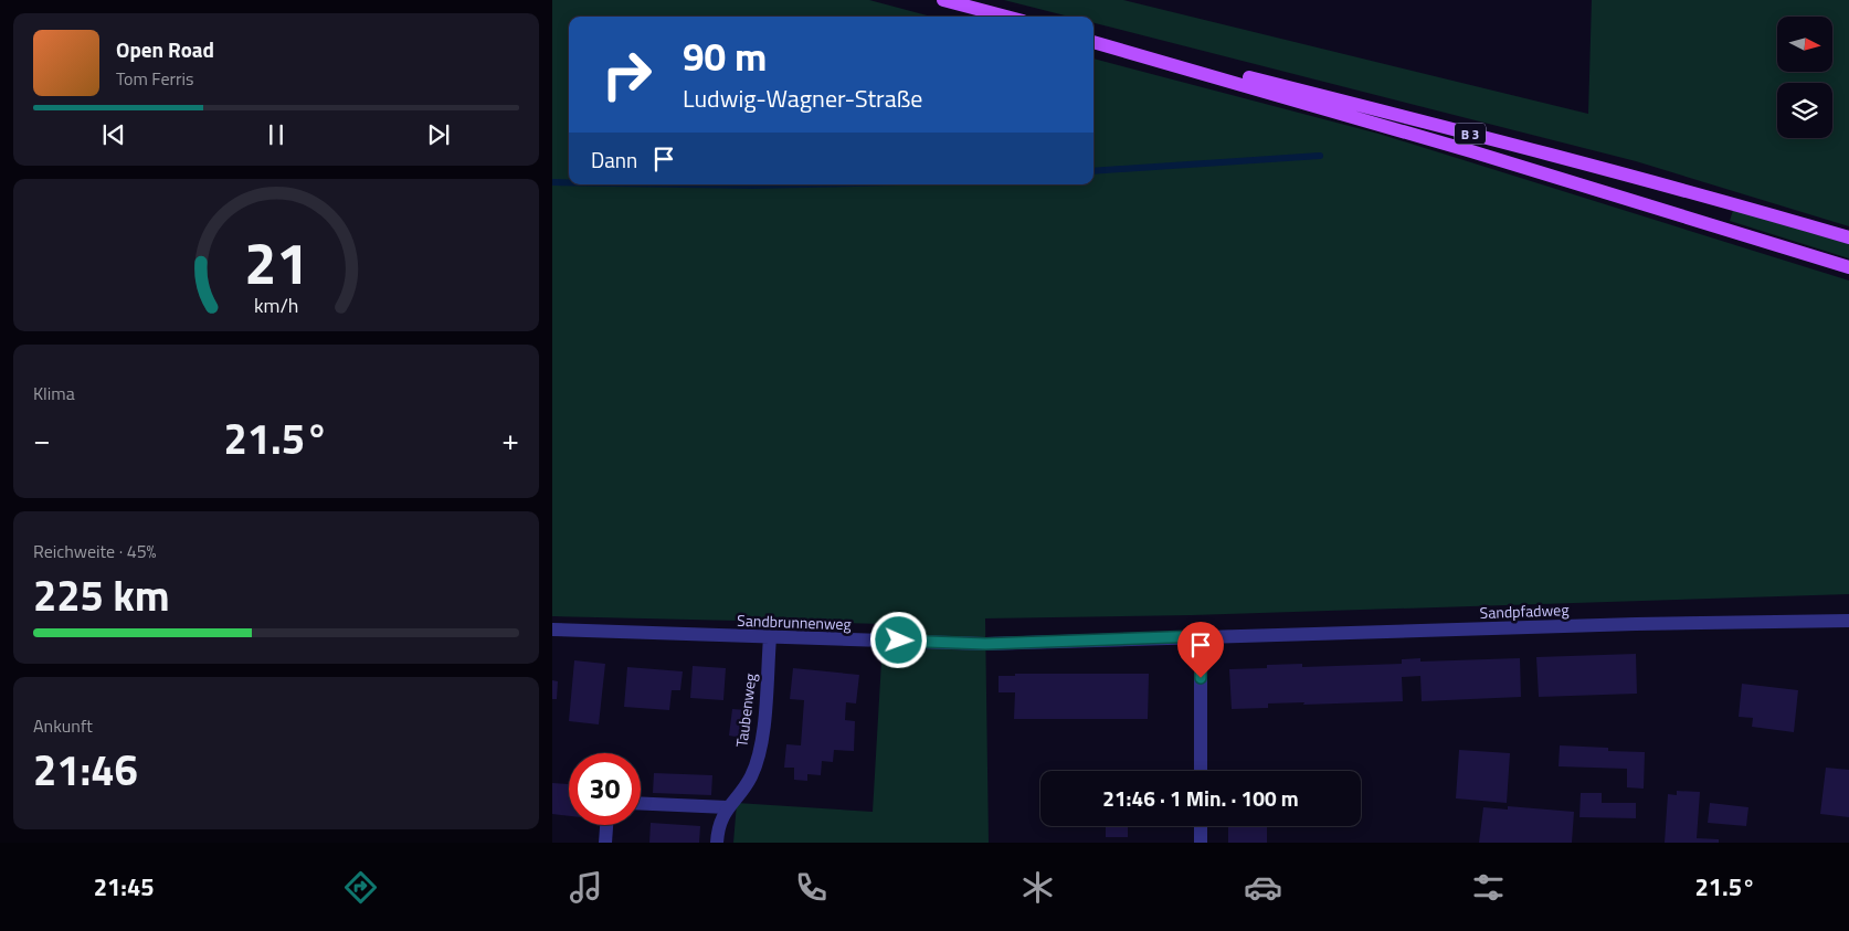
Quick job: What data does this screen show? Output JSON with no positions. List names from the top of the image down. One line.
{"streets":{"main road":["B 3"],"street":["Sandpfadweg","Sandbrunnenweg","Taubenweg"]},"crossings":[["Sandpfadweg","Sandbrunnenweg"],["Sandbrunnenweg","Taubenweg"]],"north":"right","page":{"turn":["90 m","Ludwig-Wagner-Straße"],"song":["Open Road","Tom Ferris"],"then":"Dann","tile":["Klima",["Reichweite · 45%","225 km"],["Ankunft","21:46"]],"heat":["−","21.5°","+"],"limit":"30","trip":"21:46 · 1 Min. · 100 m","tabs":["21:45","21.5°"],"gauge":["21","km/h"]}}
